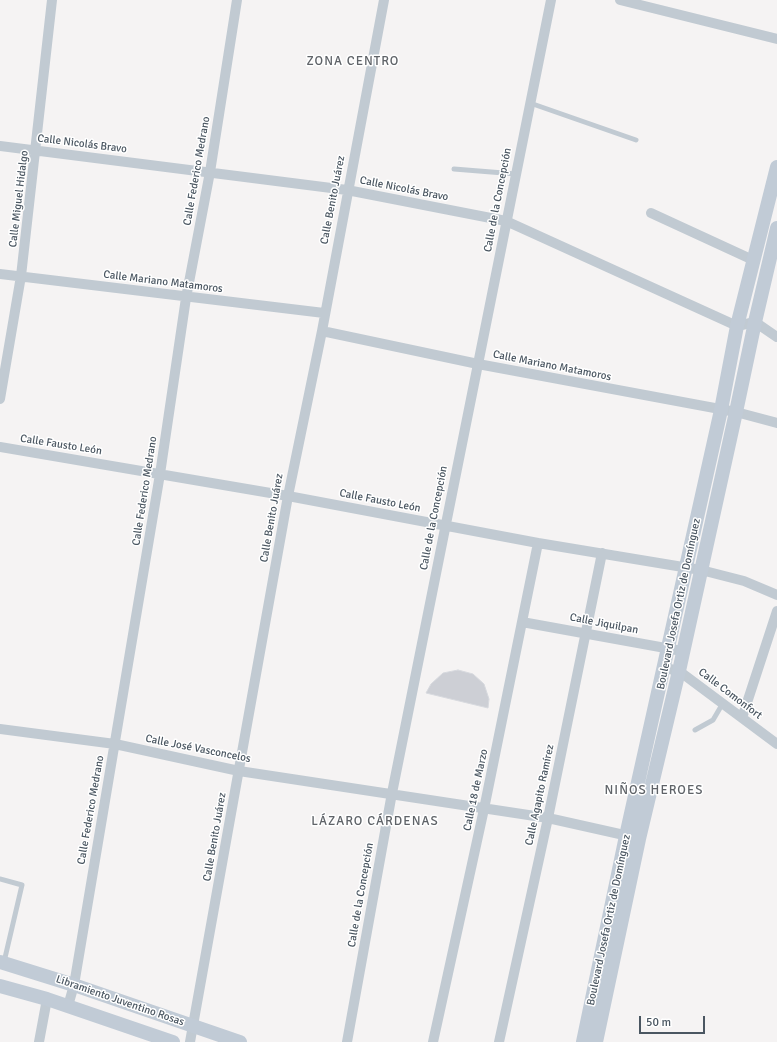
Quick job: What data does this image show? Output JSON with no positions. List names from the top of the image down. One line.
{"streets":{"street":["Calle Nicolás Bravo","Calle Federico Medrano","Calle Miguel Hidalgo","Calle Benito Juárez","Calle de la Concepción","Calle Mariano Matamoros","Calle Fausto León","Boulevard Josefa Ortiz de Domínguez","Calle Jiquilpan","Calle Comonfort","Calle José Vasconcelos","Calle 18 de Marzo","Calle Agapito Ramírez","Libramiento Juventino Rosas"]},"crossings":[["Calle Nicolás Bravo","Calle Federico Medrano"],["Calle Nicolás Bravo","Calle Miguel Hidalgo"],["Calle Nicolás Bravo","Calle Benito Juárez"],["Calle Nicolás Bravo","Calle de la Concepción"],["Calle Nicolás Bravo","Boulevard Josefa Ortiz de Domínguez"],["Calle Federico Medrano","Calle Mariano Matamoros"],["Calle Federico Medrano","Calle Fausto León"],["Calle Federico Medrano","Calle José Vasconcelos"],["Calle Federico Medrano","Libramiento Juventino Rosas"],["Calle Miguel Hidalgo","Calle Mariano Matamoros"],["Calle Benito Juárez","Calle Mariano Matamoros"],["Calle Benito Juárez","Calle Fausto León"],["Calle Benito Juárez","Calle José Vasconcelos"],["Calle Benito Juárez","Libramiento Juventino Rosas"],["Calle de la Concepción","Calle Mariano Matamoros"],["Calle de la Concepción","Calle Fausto León"],["Calle de la Concepción","Calle José Vasconcelos"],["Calle Mariano Matamoros","Boulevard Josefa Ortiz de Domínguez"],["Calle Fausto León","Boulevard Josefa Ortiz de Domínguez"],["Calle Fausto León","Calle 18 de Marzo"],["Calle Fausto León","Calle Agapito Ramírez"],["Boulevard Josefa Ortiz de Domínguez","Calle Jiquilpan"],["Boulevard Josefa Ortiz de Domínguez","Calle Comonfort"],["Boulevard Josefa Ortiz de Domínguez","Calle José Vasconcelos"],["Calle Jiquilpan","Calle 18 de Marzo"],["Calle Jiquilpan","Calle Agapito Ramírez"],["Calle José Vasconcelos","Calle 18 de Marzo"],["Calle José Vasconcelos","Calle Agapito Ramírez"]],"districts":["ZONA CENTRO","NIÑOS HEROES","LÁZARO CÁRDENAS"],"scale_bar":"50 m"}
